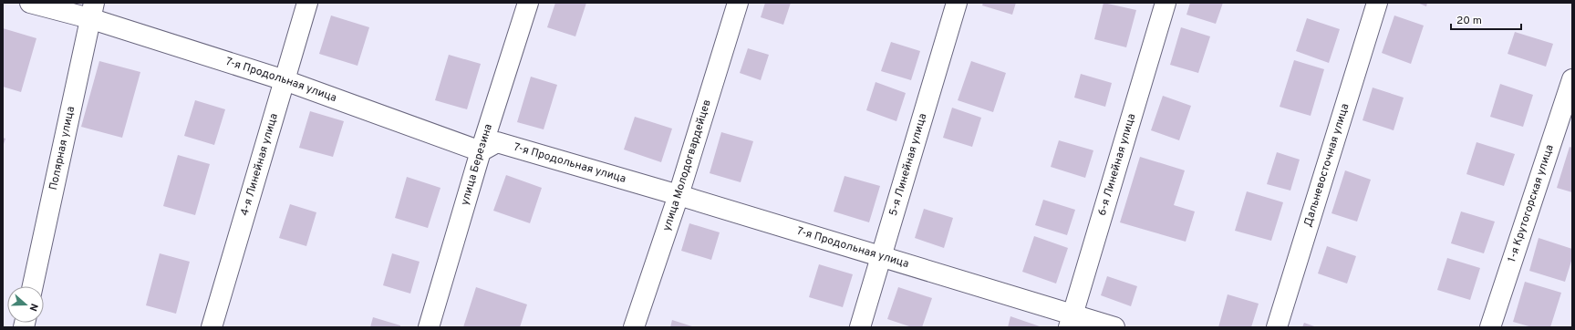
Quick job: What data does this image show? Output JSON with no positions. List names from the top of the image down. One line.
{"streets":{"street":["7-я Продольная улица","Полярная улица","4-я Линейная улица","улица Березина","улица Молодогвардейцев","5-я Линейная улица","6-я Линейная улица","Дальневосточная улица","1-я Крутогорская улица"]},"crossings":[["7-я Продольная улица","Полярная улица"],["7-я Продольная улица","4-я Линейная улица"],["7-я Продольная улица","улица Березина"],["7-я Продольная улица","улица Молодогвардейцев"],["7-я Продольная улица","5-я Линейная улица"],["7-я Продольная улица","6-я Линейная улица"]],"scale_bar":"20 m","north":"right"}
